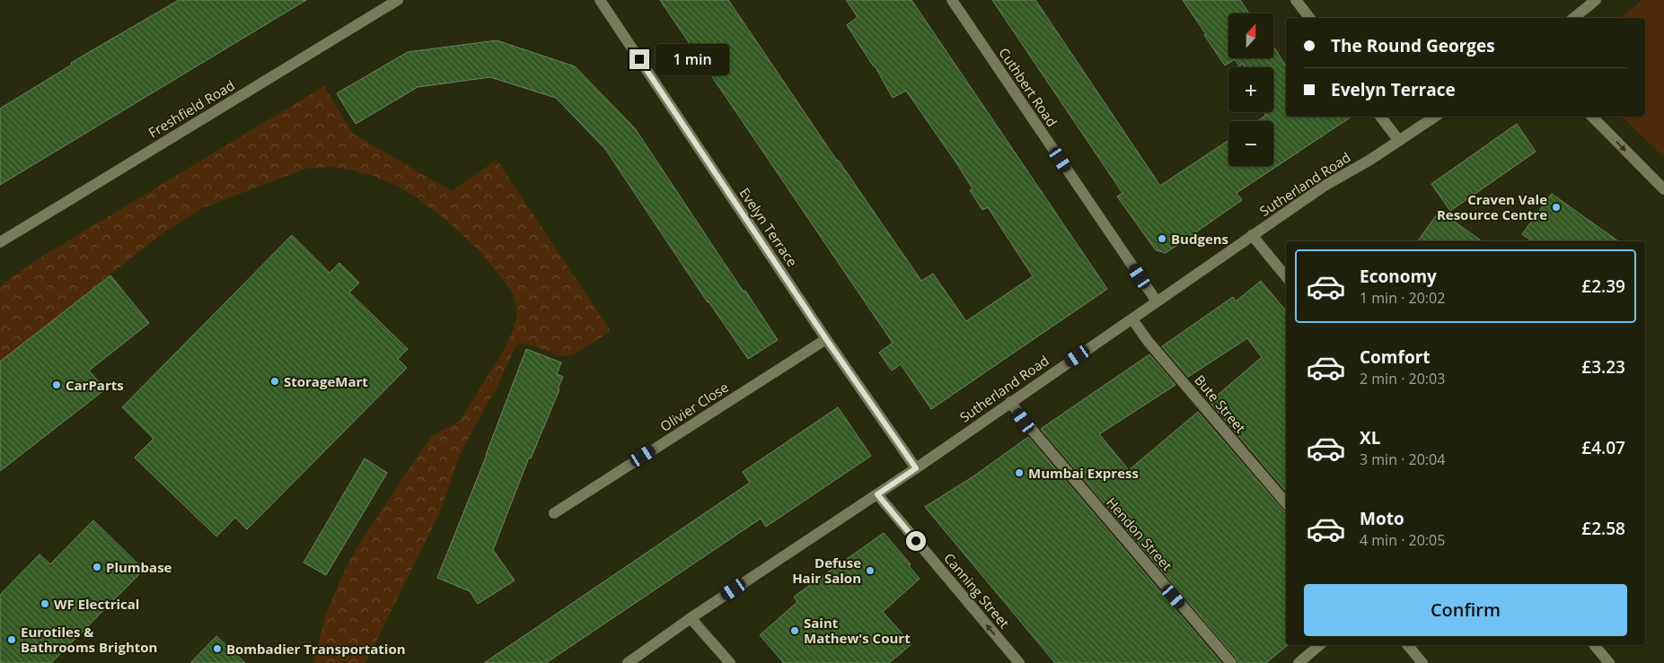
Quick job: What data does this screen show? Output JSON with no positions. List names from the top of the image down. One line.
{"streets":{"street":["Cuthbert Road","Freshfield Road","Sutherland Road","Evelyn Terrace","Bute Street","Olivier Close","Hendon Street","Canning Street"]},"crossings":[["Cuthbert Road","Sutherland Road"],["Sutherland Road","Evelyn Terrace"],["Sutherland Road","Bute Street"],["Sutherland Road","Hendon Street"],["Sutherland Road","Canning Street"],["Evelyn Terrace","Olivier Close"]],"one_way":["Canning Street"],"places":["Craven Vale Resource Centre","Budgens","StorageMart","CarParts","Mumbai Express","Plumbase","Defuse Hair Salon","WF Electrical","Saint Mathew's Court","Eurotiles & Bathrooms Brighton","Bombadier Transportation"],"north":"top","page":{"map_buttons":["+","−"],"banner":["The Round Georges","Evelyn Terrace"],"bubble":"1 min","list":[{"name":"Economy","note":"1 min · 20:02","value":"£2.39"},{"name":"Comfort","note":"2 min · 20:03","value":"£3.23"},{"name":"XL","note":"3 min · 20:04","value":"£4.07"},{"name":"Moto","note":"4 min · 20:05","value":"£2.58"}],"buttons":"Confirm"}}
